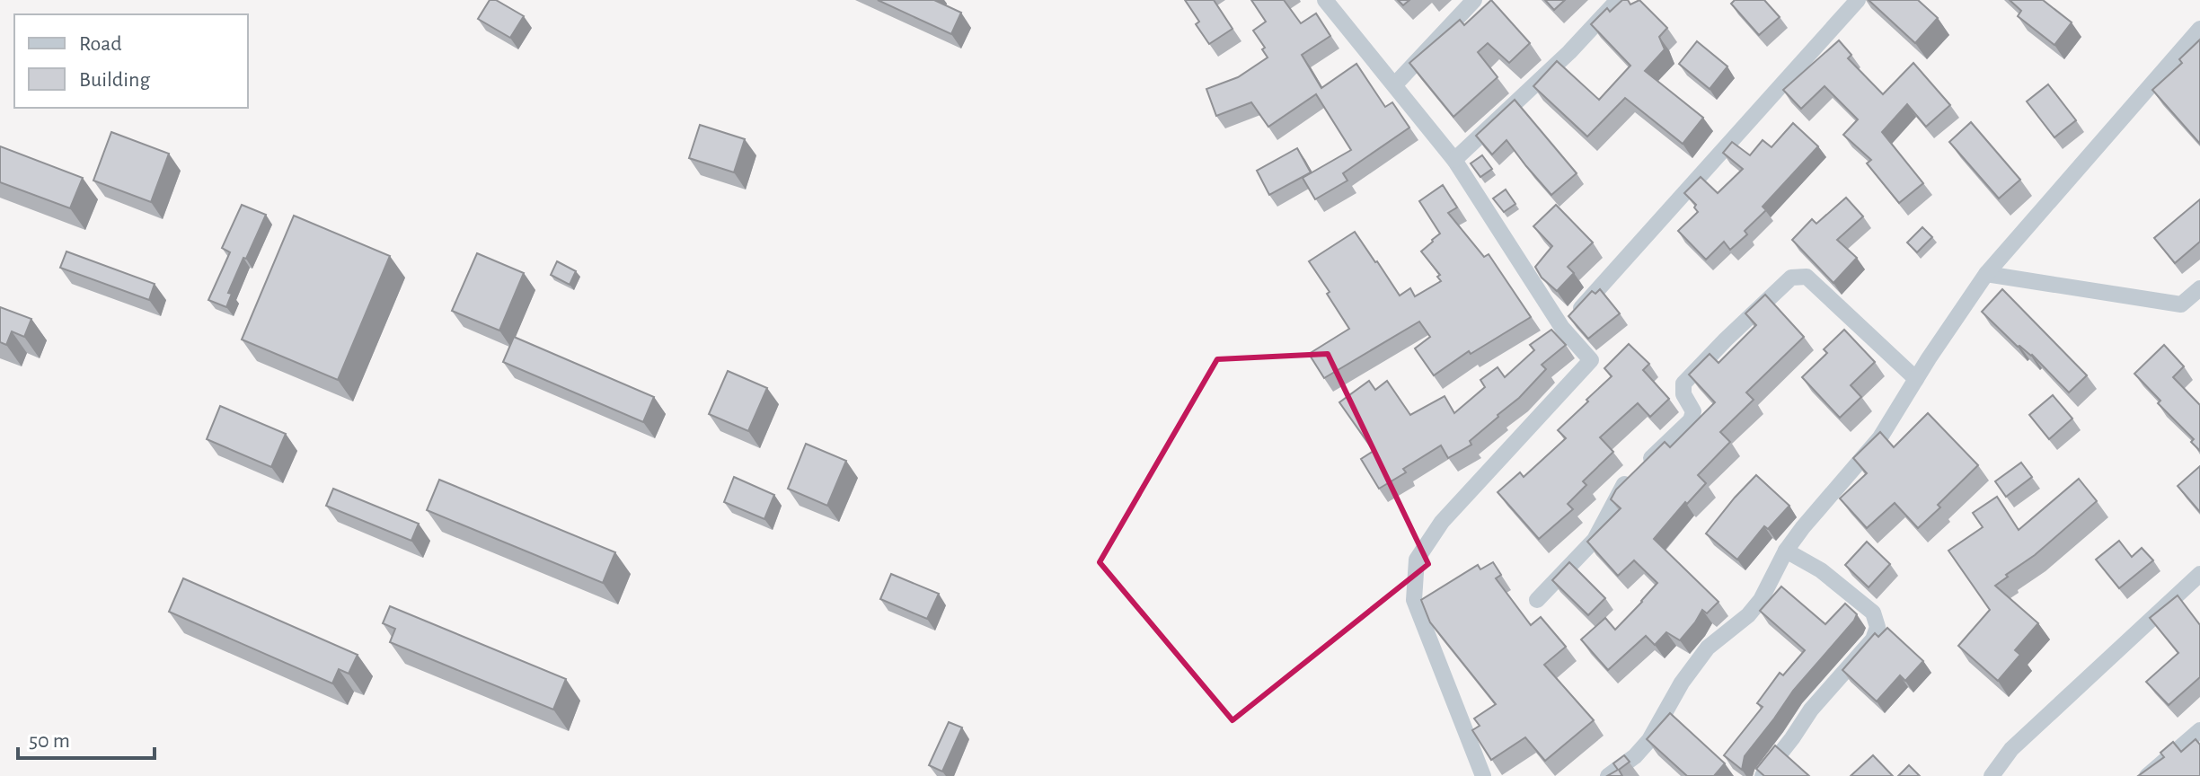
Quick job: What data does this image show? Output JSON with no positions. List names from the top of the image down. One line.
{"legend":["Road","Building"],"scale_bar":"50 m"}
